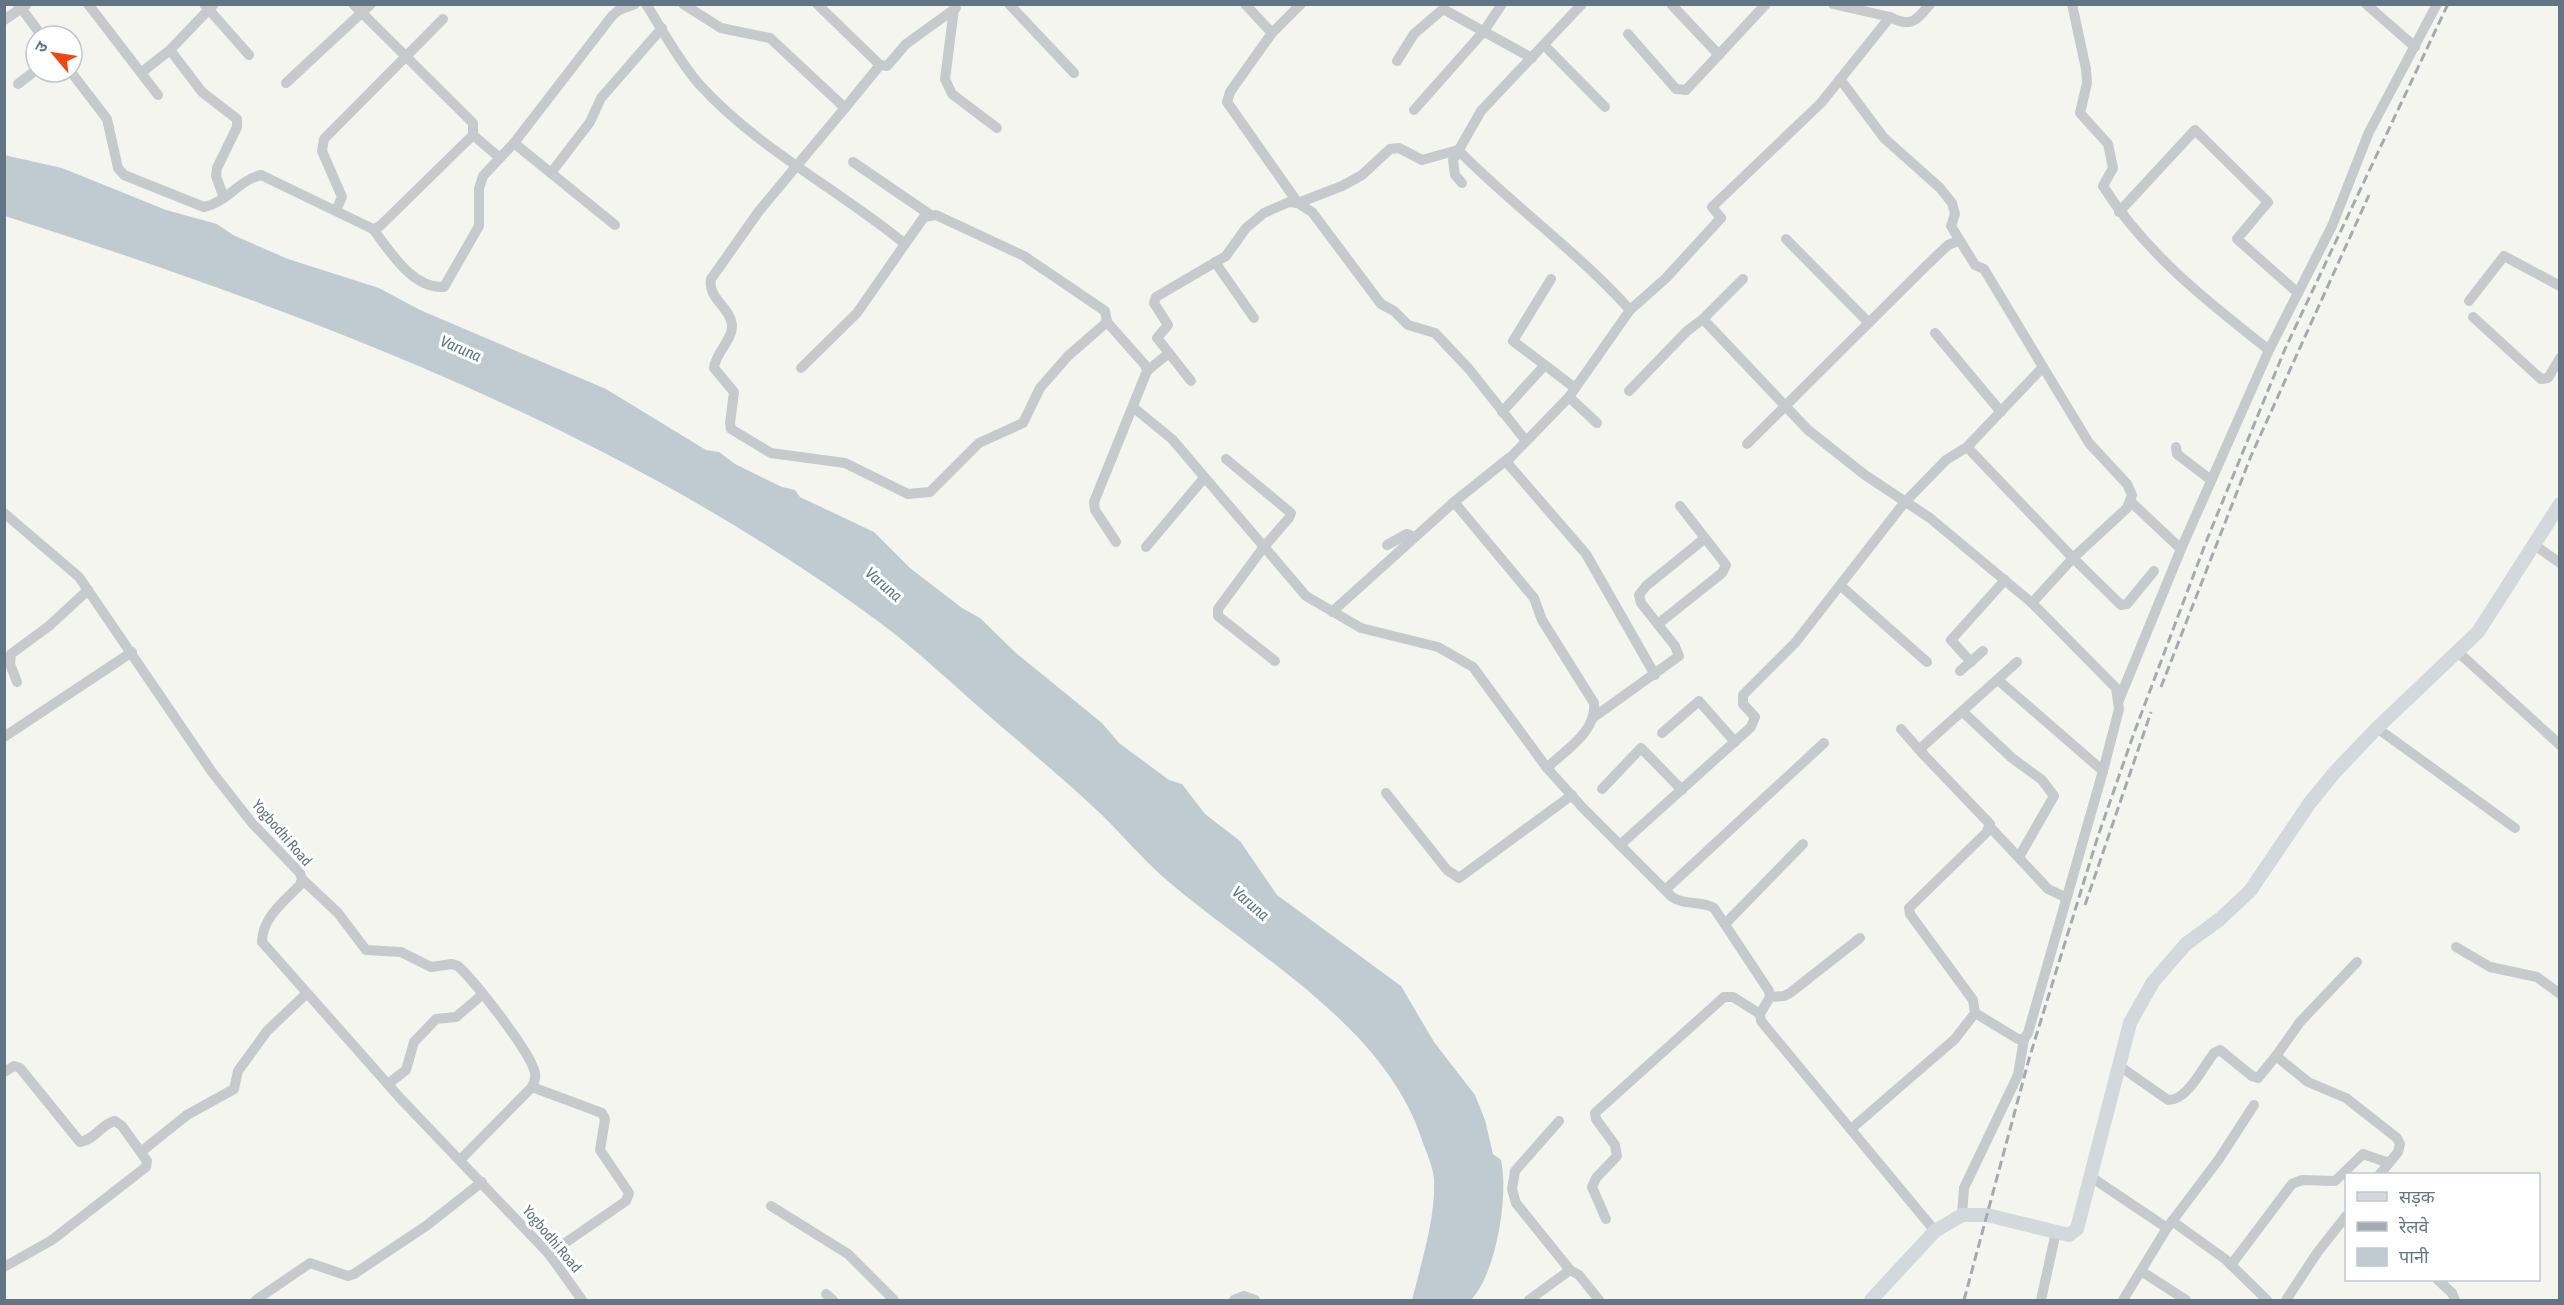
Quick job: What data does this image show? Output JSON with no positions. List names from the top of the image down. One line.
{"streets":{"street":["Yogbodhi Road"]},"water":["Varuna"],"legend":["सड़क","रेलवे","पानी"],"north":"top left"}
